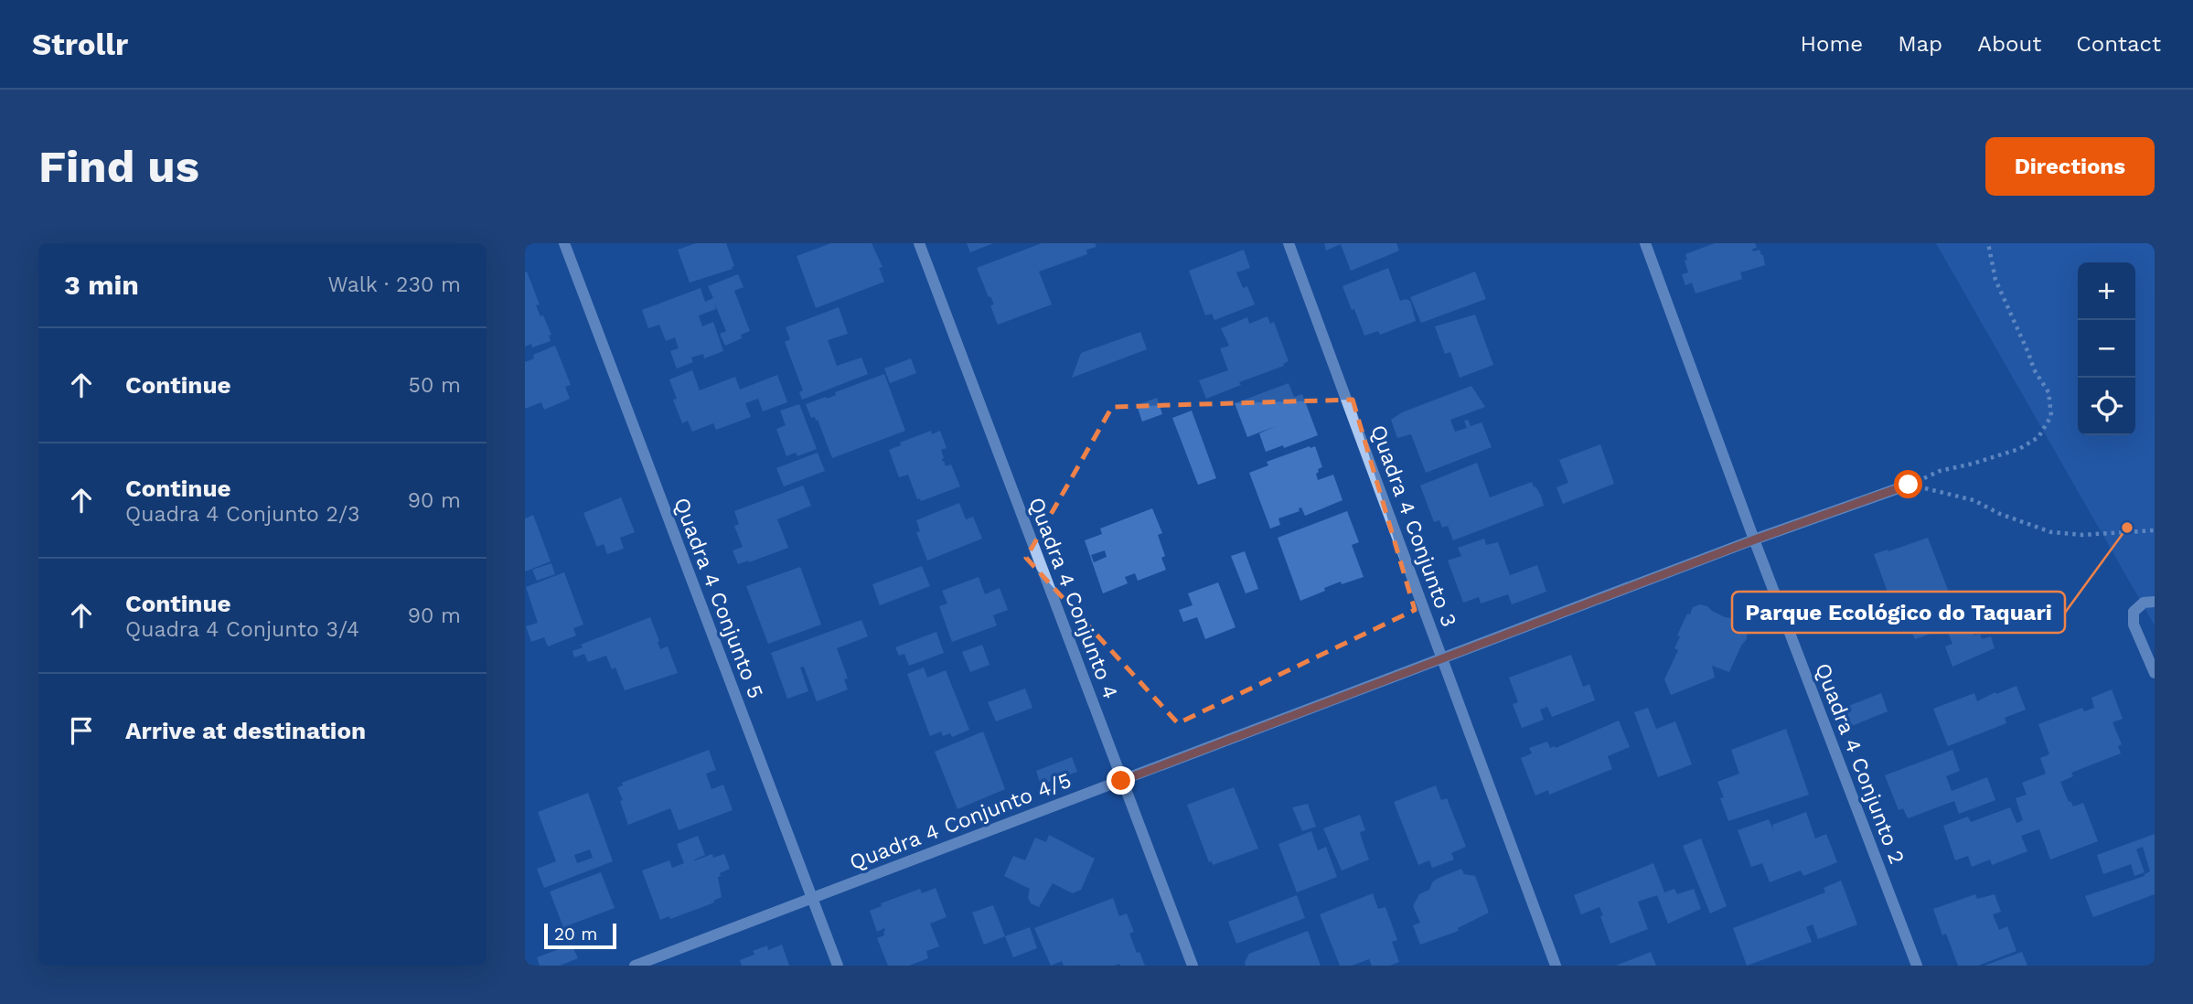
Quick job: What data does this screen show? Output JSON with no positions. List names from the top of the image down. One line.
{"streets":{"street":["Quadra 4 Conjunto 3","Quadra 4 Conjunto 5","Quadra 4 Conjunto 4","Quadra 4 Conjunto 2","Quadra 4 Conjunto 4/5"]},"crossings":[["Quadra 4 Conjunto 3","Quadra 4 Conjunto 4/5"],["Quadra 4 Conjunto 5","Quadra 4 Conjunto 4/5"],["Quadra 4 Conjunto 4","Quadra 4 Conjunto 4/5"],["Quadra 4 Conjunto 2","Quadra 4 Conjunto 4/5"]],"places":["Parque Ecológico do Taquari"],"scale_bar":"20 m","page":{"header":"Strollr","nav":["Home","Map","About","Contact"],"buttons":"Directions","title":"Find us","heading":["3 min","Walk · 230 m"],"map_buttons":["+","−"],"list":[["Continue","50 m"],["Continue","Quadra 4 Conjunto 2/3","90 m"],["Continue","Quadra 4 Conjunto 3/4","90 m"],"Arrive at destination"],"scale":"20 m"}}
